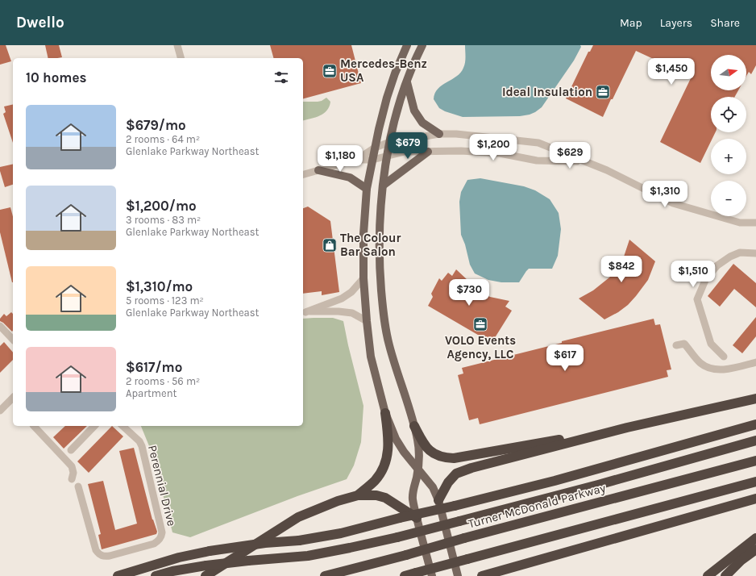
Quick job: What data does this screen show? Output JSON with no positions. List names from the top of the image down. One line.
{"streets":{"highway":["Turner McDonald Parkway"],"street":["Perennial Drive"]},"places":{"office":["Mercedes-Benz USA","Ideal Insulation","VOLO Events Agency, LLC"],"shop":["The Colour Bar Salon"]},"north":"right","page":{"header":"Dwello","nav":["Map","Layers","Share"],"map_buttons":["+","−"],"price":["$1,450","$679","$1,200","$629","$1,180","$1,310","$842","$1,510","$730","$617"],"heading":"10 homes","list":[{"name":"$679/mo","note":"2 rooms · 64 m² · Glenlake Parkway Northeast"},{"name":"$1,200/mo","note":"3 rooms · 83 m² · Glenlake Parkway Northeast"},{"name":"$1,310/mo","note":"5 rooms · 123 m² · Glenlake Parkway Northeast"},{"name":"$617/mo","note":"2 rooms · 56 m² · Apartment"}]}}
